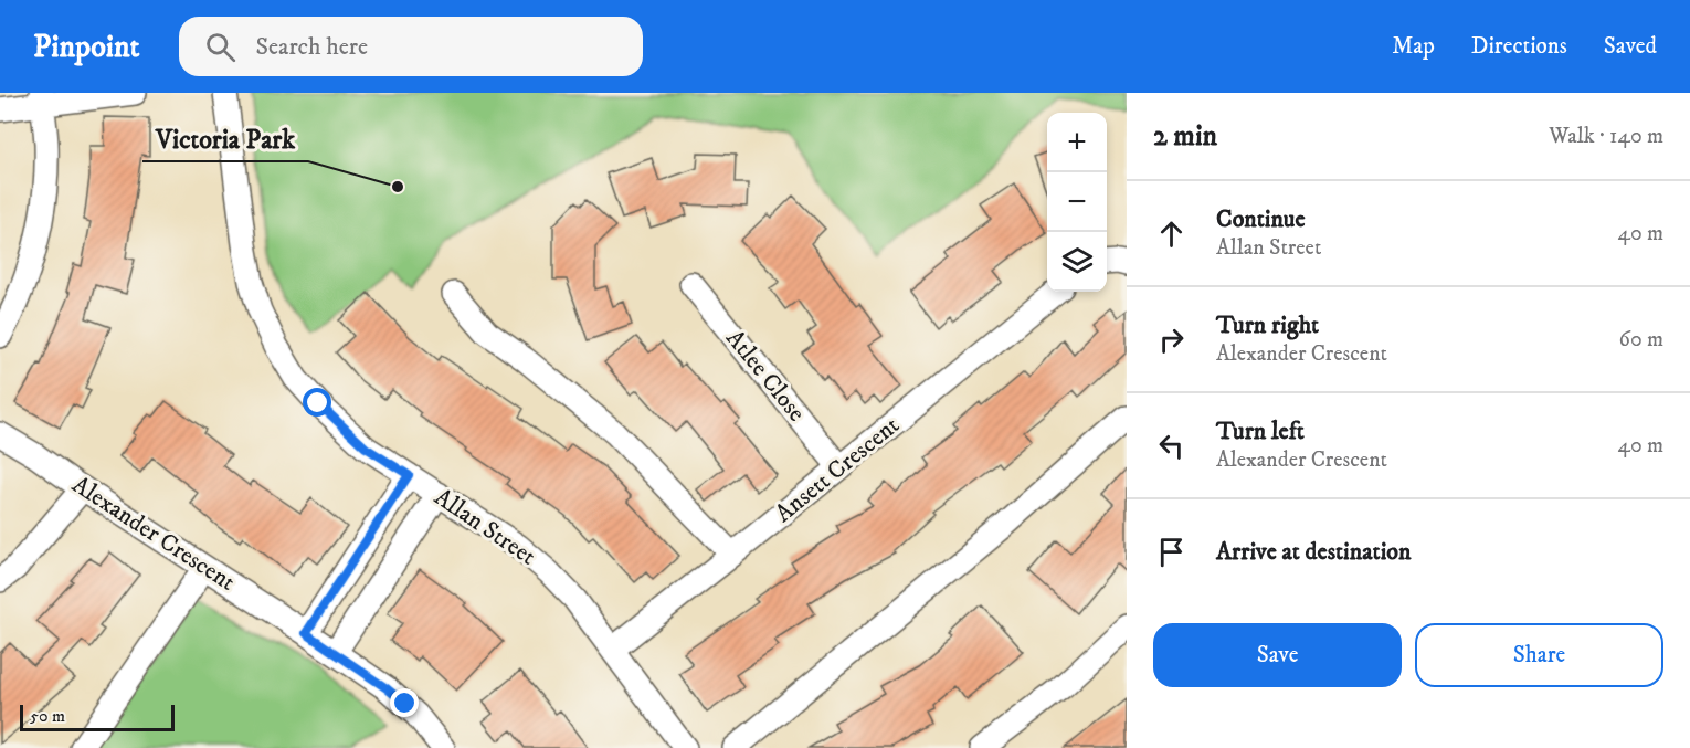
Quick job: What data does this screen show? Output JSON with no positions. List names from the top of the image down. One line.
{"streets":{"street":["Atlee Close","Ansett Crescent","Allan Street","Alexander Crescent"]},"crossings":[["Atlee Close","Ansett Crescent"],["Ansett Crescent","Allan Street"]],"places":["Victoria Park"],"scale_bar":"50 m","page":{"header":"Pinpoint","search":"Search here","nav":["Map","Directions","Saved"],"heading":["2 min","Walk · 140 m"],"map_buttons":["+","−"],"list":[["Continue","Allan Street","40 m"],["Turn right","Alexander Crescent","60 m"],["Turn left","Alexander Crescent","40 m"],"Arrive at destination"],"buttons":["Save","Share"],"scale":"50 m"}}
